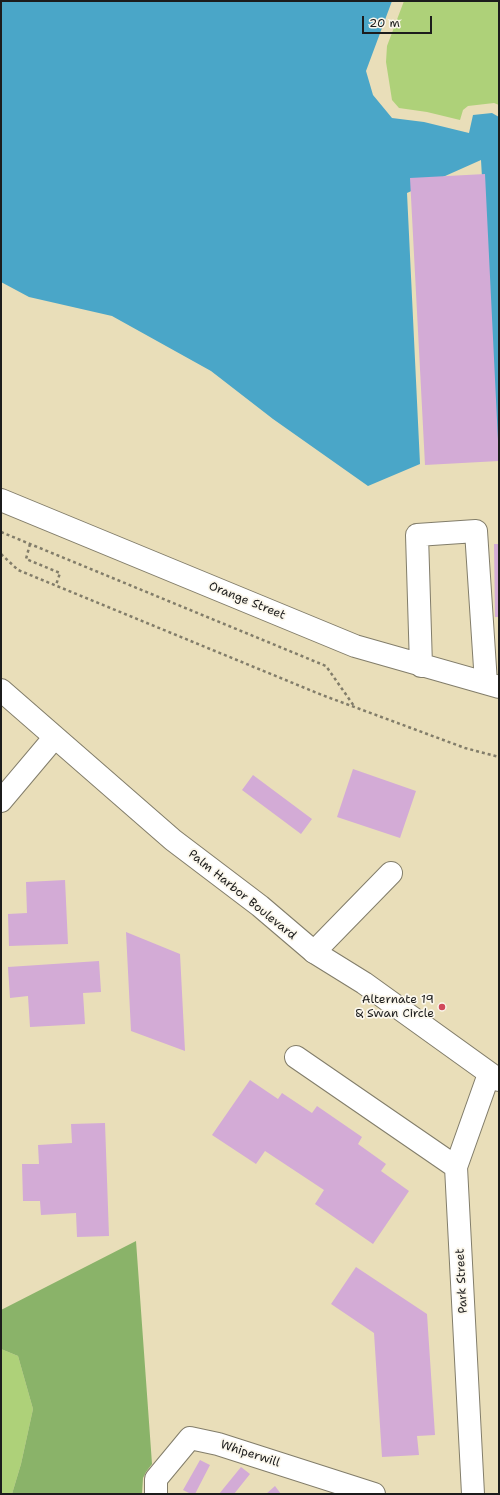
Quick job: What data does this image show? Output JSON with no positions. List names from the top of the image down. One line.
{"streets":{"street":["Orange Street","Palm Harbor Boulevard","Park Street","Whiperwill"]},"crossings":[["Palm Harbor Boulevard","Park Street"]],"places":["Alternate 19 & Swan Circle"],"scale_bar":"20 m"}
